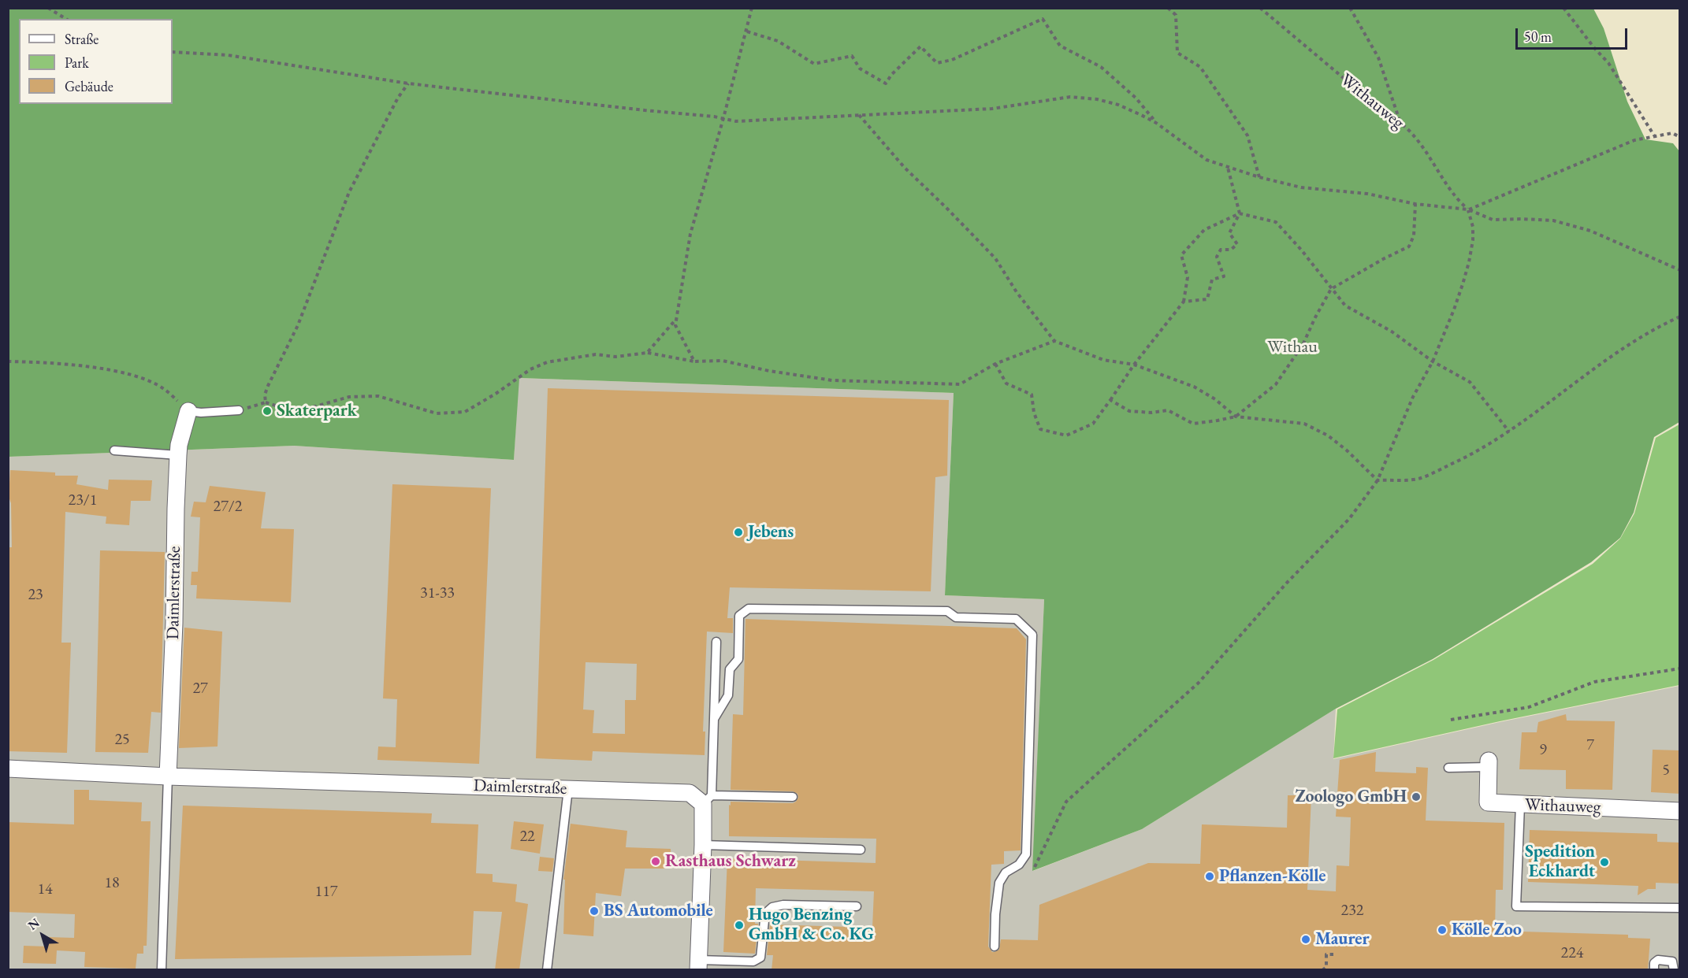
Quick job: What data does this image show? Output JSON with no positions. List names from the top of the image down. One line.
{"streets":{"street":["Withauweg","Daimlerstraße"]},"parks":["Withau"],"places":["Skaterpark","Jebens","Zoologo GmbH","Rasthaus Schwarz","Spedition Eckhardt","Pflanzen-Kölle","BS Automobile","Hugo Benzing GmbH & Co. KG","Kölle Zoo","Maurer"],"house_numbers":["23/1","27/2","31-33","23","27","25","7","9","5","22","18","14","117","232","224"],"legend":["Straße","Park","Gebäude"],"scale_bar":"50 m","north":"top left"}
